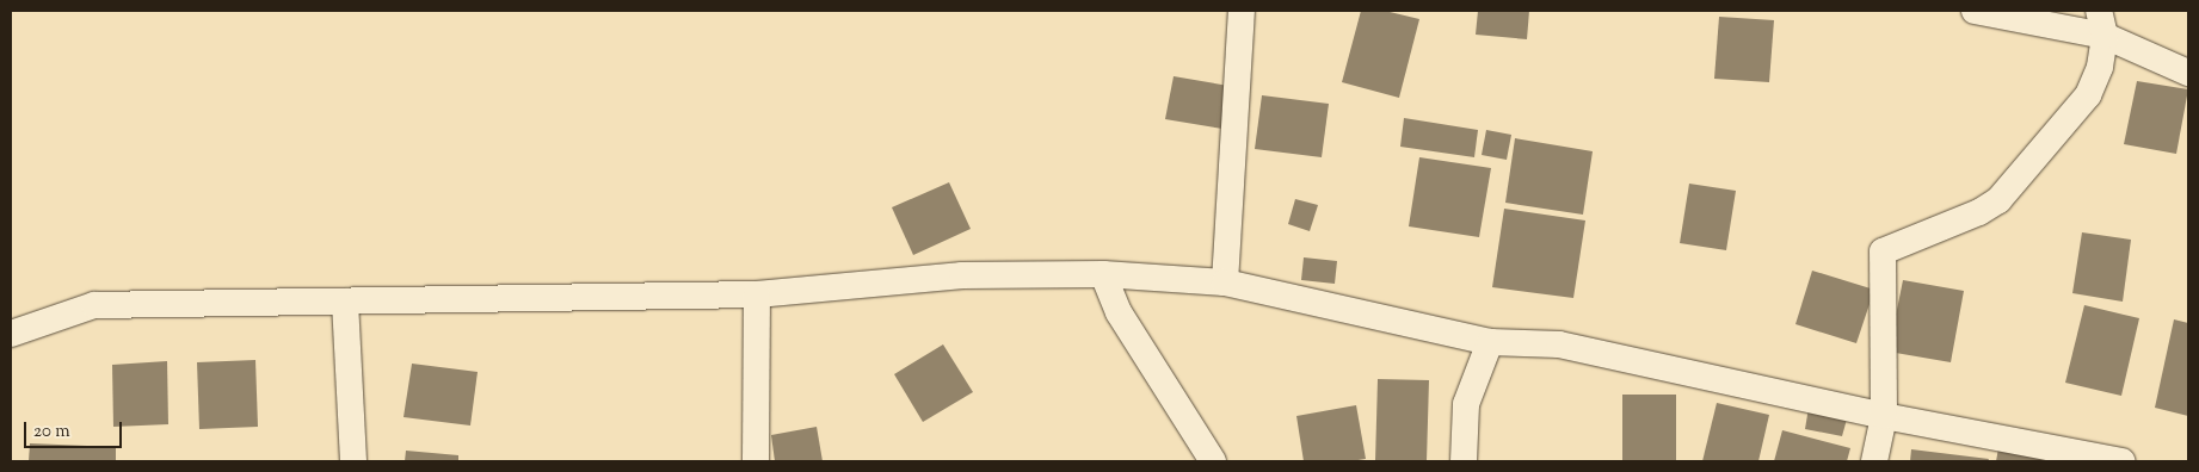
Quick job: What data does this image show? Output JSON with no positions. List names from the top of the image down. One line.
{"scale_bar":"20 m"}
